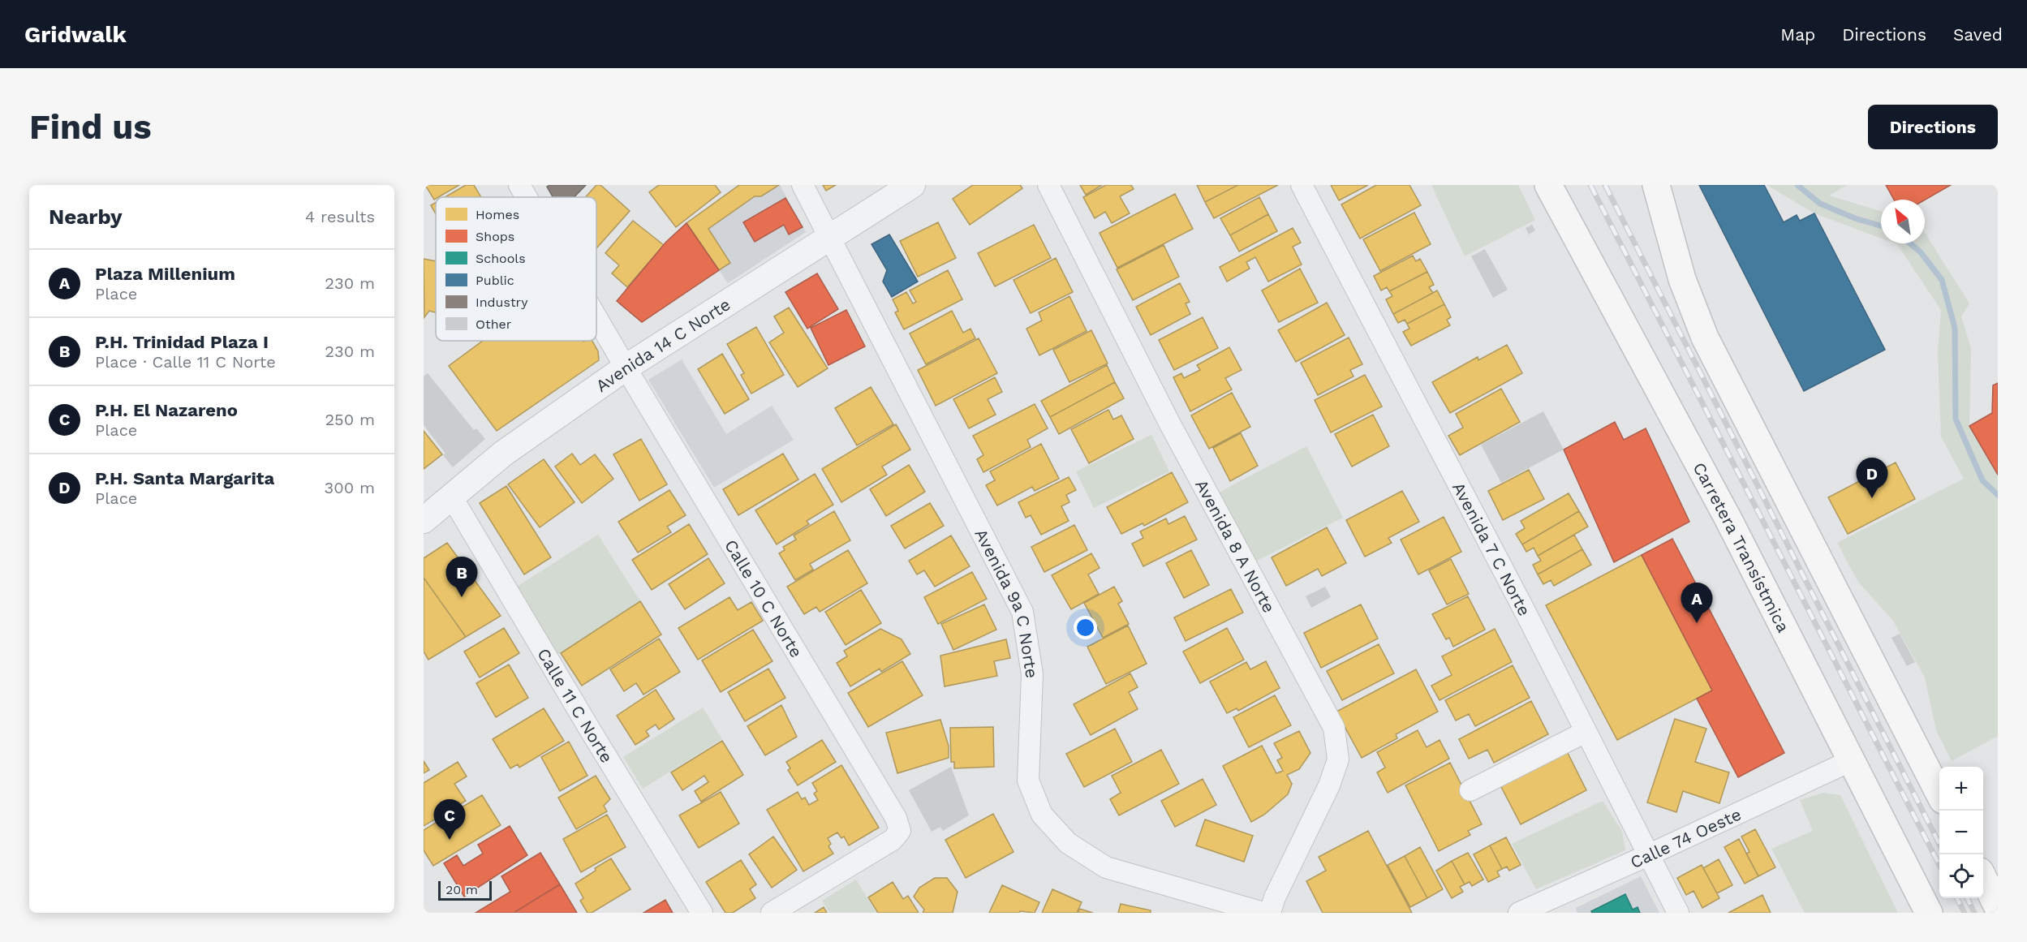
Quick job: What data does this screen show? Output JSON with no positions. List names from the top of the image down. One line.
{"streets":{"main road":["Carretera Transístmica"],"street":["Avenida 14 C Norte","Avenida 8 A Norte","Avenida 7 C Norte","Calle 10 C Norte","Avenida 9a C Norte","Calle 11 C Norte","Calle 74 Oeste"]},"crossings":[["Avenida 14 C Norte","Calle 10 C Norte"],["Avenida 14 C Norte","Avenida 9a C Norte"],["Avenida 14 C Norte","Calle 11 C Norte"],["Avenida 7 C Norte","Calle 74 Oeste"],["Carretera Transístmica","Calle 74 Oeste"]],"legend":["Homes","Shops","Schools","Public","Industry","Other"],"scale_bar":"20 m","north":"top left","page":{"header":"Gridwalk","nav":["Map","Directions","Saved"],"buttons":"Directions","title":"Find us","heading":["Nearby","4 results"],"list":[{"mark":"A","name":"Plaza Millenium","note":"Place","value":"230 m"},{"mark":"B","name":"P.H. Trinidad Plaza I","note":"Place · Calle 11 C Norte","value":"230 m"},{"mark":"C","name":"P.H. El Nazareno","note":"Place","value":"250 m"},{"mark":"D","name":"P.H. Santa Margarita","note":"Place","value":"300 m"}],"pins":["D","B","A","C"],"map_buttons":["+","−"],"scale":"20 m"}}
